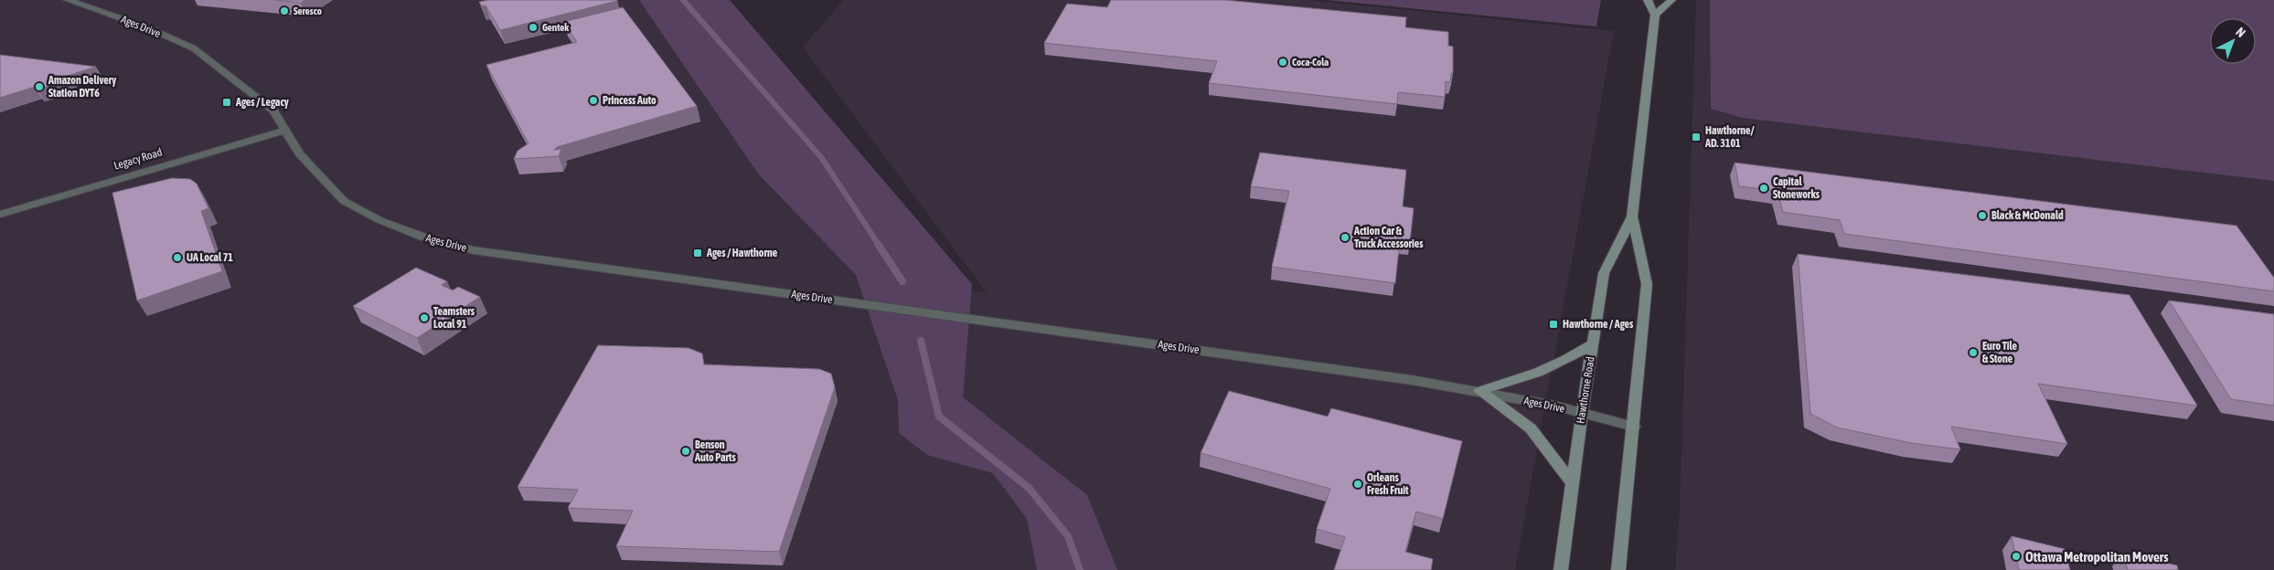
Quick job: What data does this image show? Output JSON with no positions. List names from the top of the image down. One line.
{"streets":{"main road":["Hawthorne Road"],"street":["Ages Drive","Legacy Road"]},"crossings":[["Ages Drive","Legacy Road"],["Ages Drive","Hawthorne Road"]],"places":{"other":["Seresco","Gentek","Coca-Cola","Amazon Delivery Station DYT6","Princess Auto","Capital Stoneworks","Black & McDonald","Action Car & Truck Accessories","UA Local 71","Teamsters Local 91","Euro Tile & Stone","Benson Auto Parts","Orleans Fresh Fruit","Ottawa Metropolitan Movers"],"transit":["Ages / Legacy","Hawthorne/ AD. 3101","Ages / Hawthorne","Hawthorne / Ages"]},"north":"top right"}
